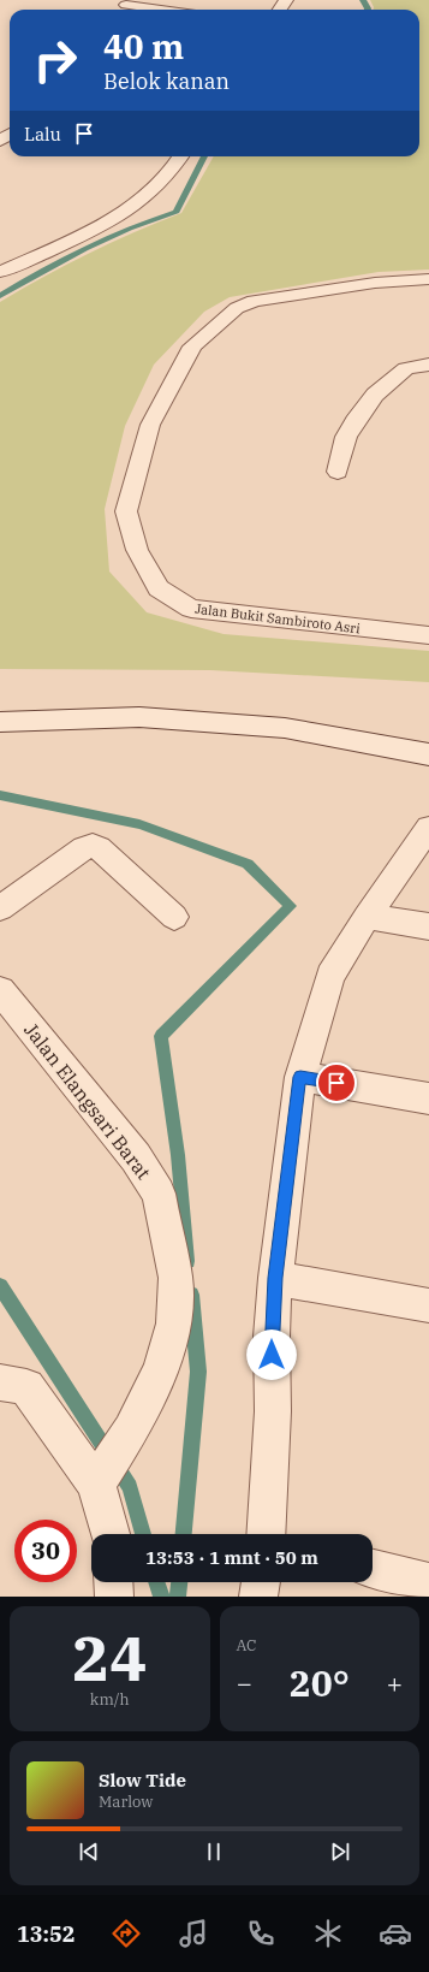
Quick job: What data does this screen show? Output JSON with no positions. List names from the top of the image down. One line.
{"streets":{"street":["Jalan Bukit Sambiroto Asri","Jalan Elangsari Barat"]},"page":{"turn":["40 m","Belok kanan"],"then":"Lalu","limit":"30","trip":"13:53 · 1 mnt · 50 m","tile":[["24","km/h"],"AC"],"heat":["−","20°","+"],"song":["Slow Tide","Marlow"],"tabs":"13:52"}}
